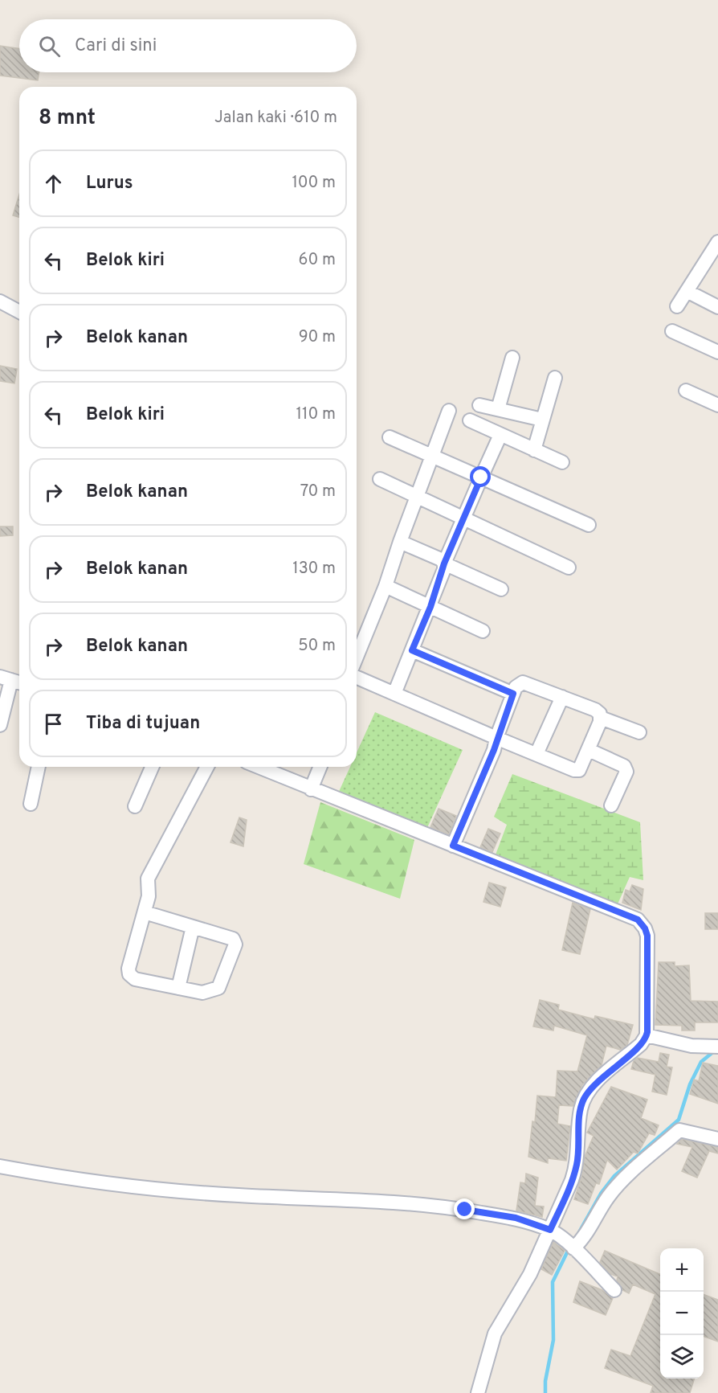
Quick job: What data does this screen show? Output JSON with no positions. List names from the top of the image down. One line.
{"page":{"search":"Cari di sini","heading":["8 mnt","Jalan kaki · 610 m"],"list":[["Lurus","100 m"],["Belok kiri","60 m"],["Belok kanan","90 m"],["Belok kiri","110 m"],["Belok kanan","70 m"],["Belok kanan","130 m"],["Belok kanan","50 m"],"Tiba di tujuan"],"map_buttons":["+","−"]}}
